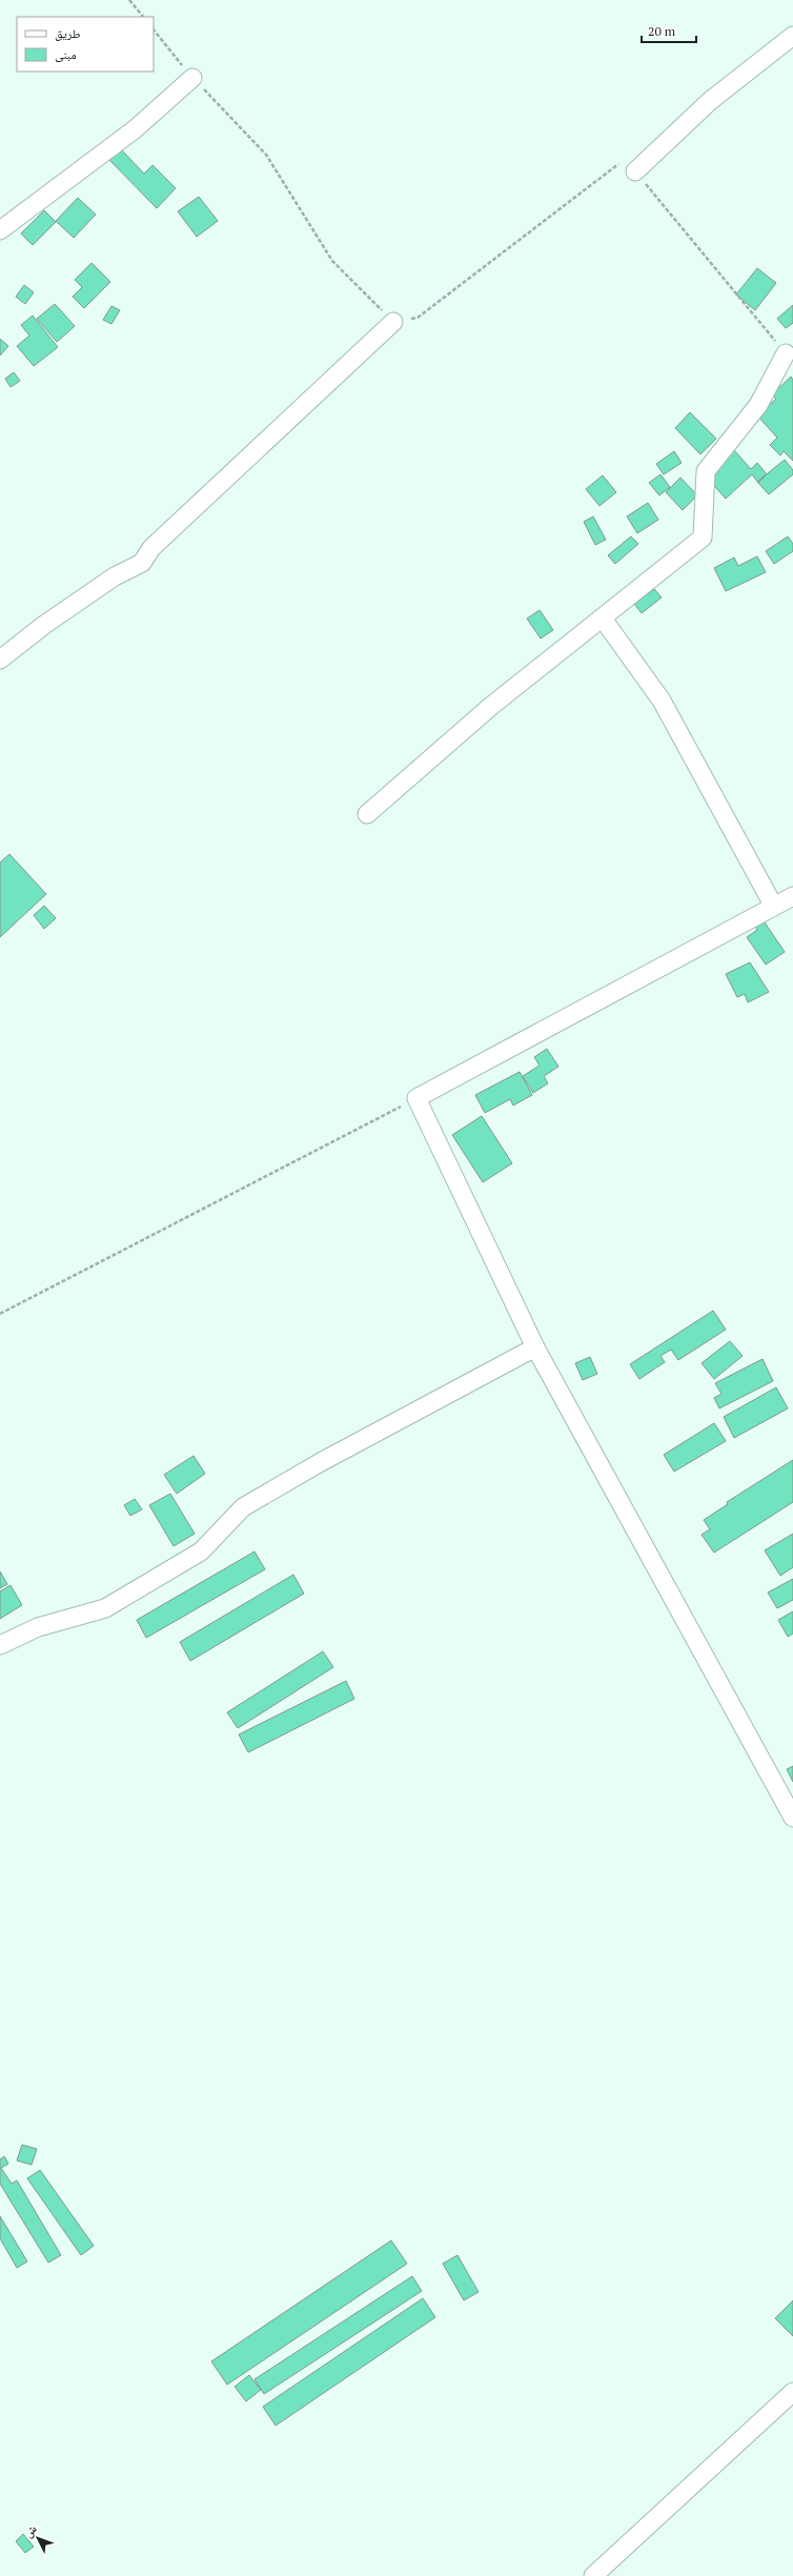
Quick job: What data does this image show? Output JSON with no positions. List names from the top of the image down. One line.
{"legend":["طريق","مبنى"],"scale_bar":"20 m","north":"top left"}
